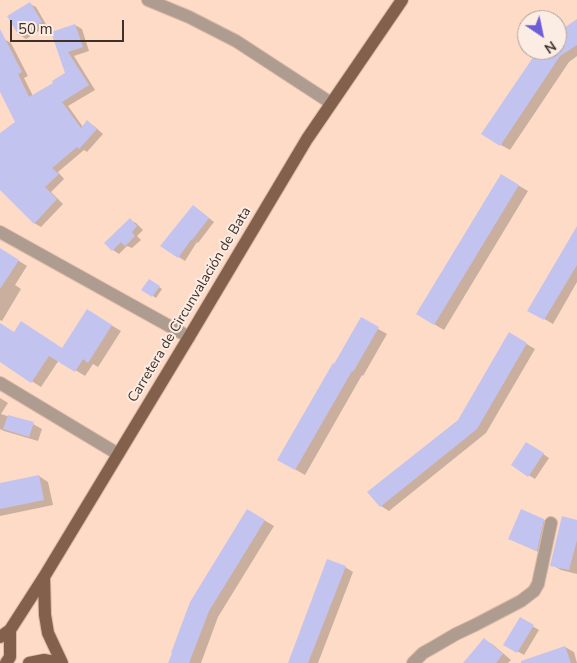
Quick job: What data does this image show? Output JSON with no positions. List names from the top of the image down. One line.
{"streets":{"main road":["Carretera de Circunvalación de Bata"]},"scale_bar":"50 m","north":"bottom right"}
